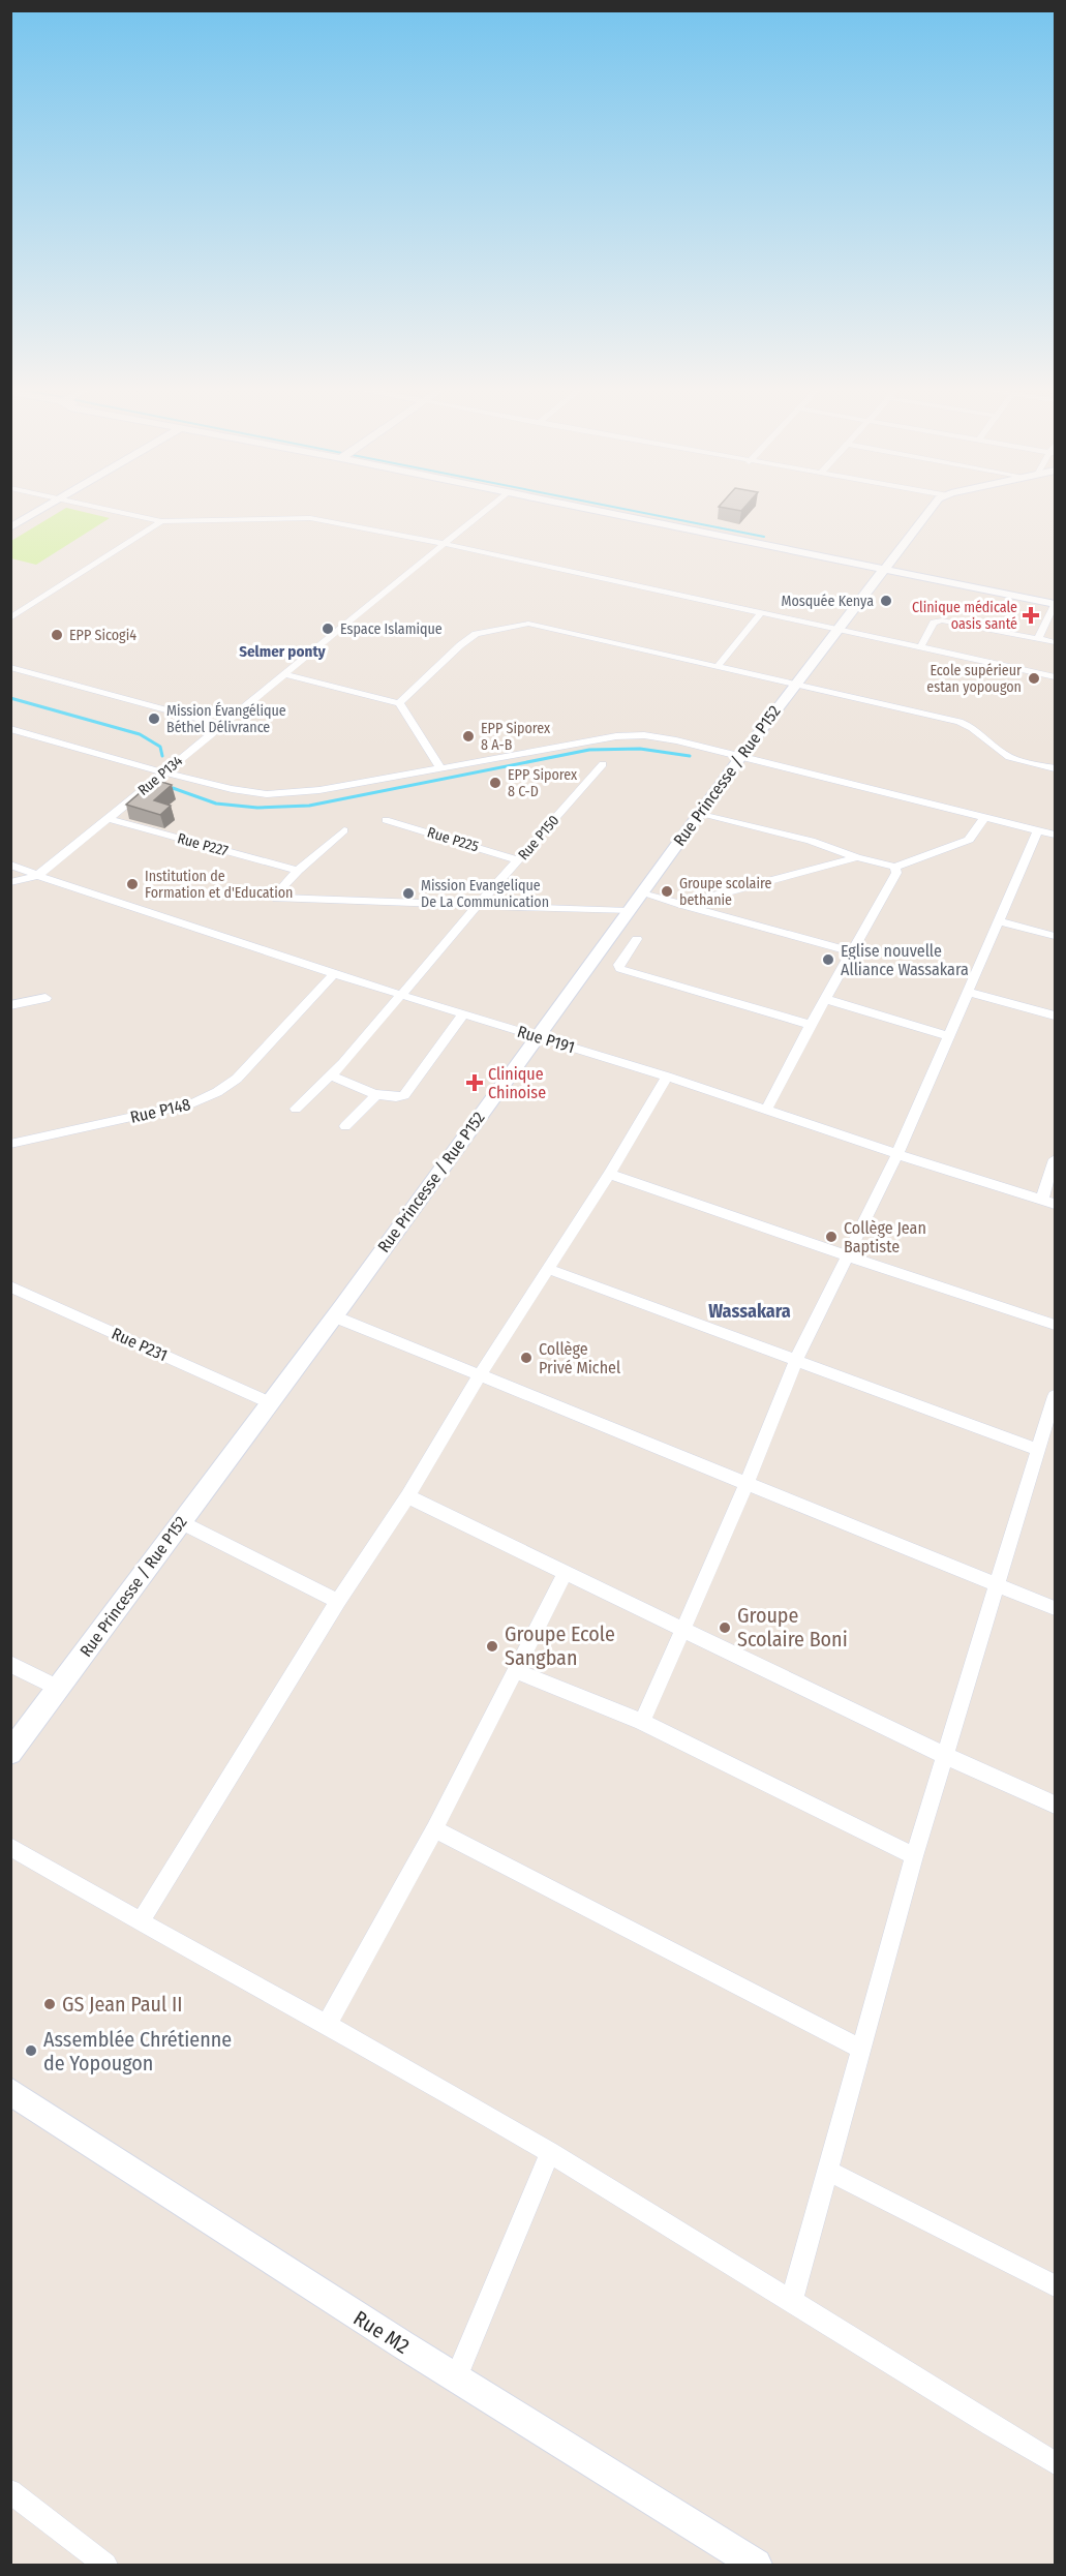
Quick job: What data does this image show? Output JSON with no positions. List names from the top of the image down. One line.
{"streets":{"street":["Rue P134","Rue Princesse / Rue P152","Rue P150","Rue P225","Rue P227","Rue P191","Rue P148","Rue P231","Rue M2"]},"crossings":[["Rue P134","Rue P227"],["Rue P134","Rue P191"],["Rue Princesse / Rue P152","Rue P191"],["Rue Princesse / Rue P152","Rue P231"],["Rue P150","Rue P225"],["Rue P150","Rue P191"],["Rue P191","Rue P148"]],"districts":["Selmer ponty","Wassakara"],"places":{"other":["Mosquée Kenya","Espace Islamique","EPP Sicogi4","Ecole supérieur estan yopougon","Mission Évangélique Béthel Délivrance","EPP Siporex 8 A-B","EPP Siporex 8 C-D","Institution de Formation et d'Education","Groupe scolaire bethanie","Mission Evangelique De La Communication","Eglise nouvelle Alliance Wassakara","Collège Jean Baptiste","Collège Privé Michel","Groupe Scolaire Boni","Groupe Ecole Sangban","GS Jean Paul II","Assemblée Chrétienne de Yopougon"],"health":["Clinique médicale oasis santé","Clinique Chinoise"]}}
